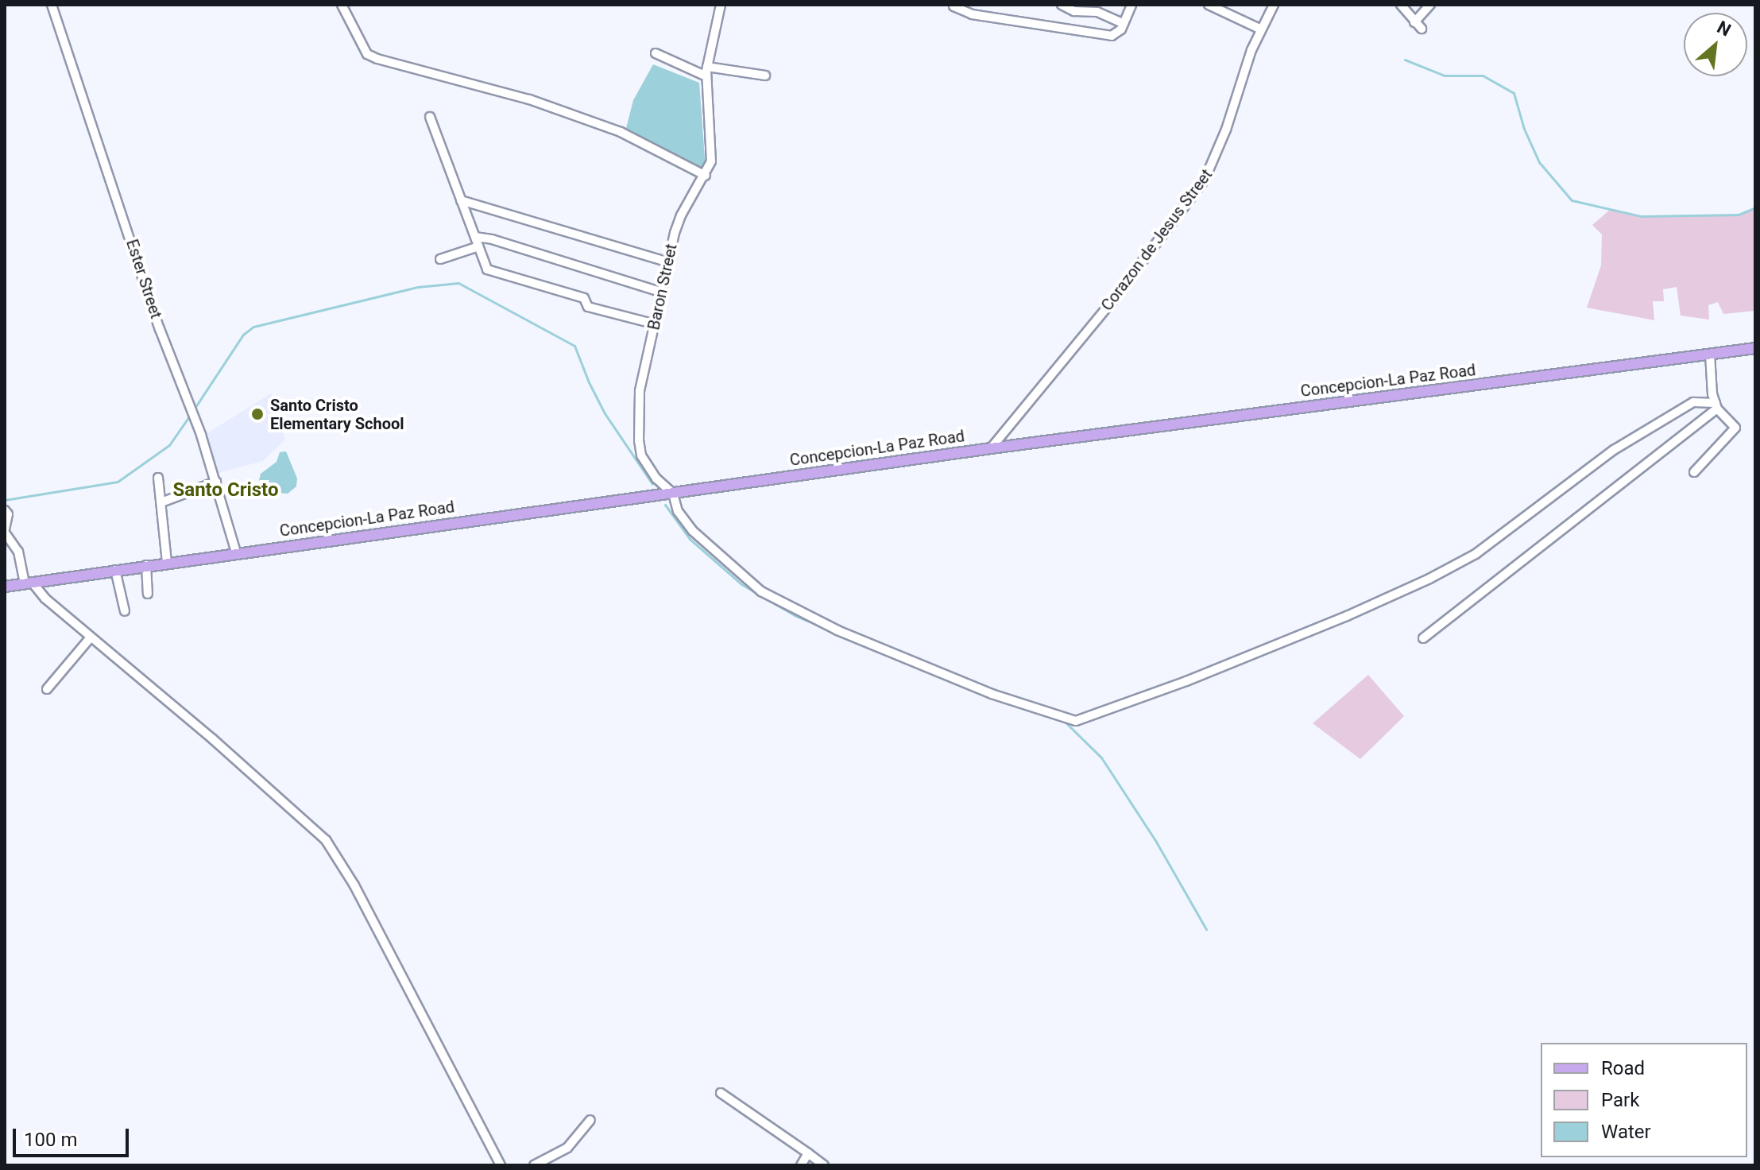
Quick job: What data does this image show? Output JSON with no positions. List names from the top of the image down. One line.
{"streets":{"main road":["Concepcion-La Paz Road"],"street":["Corazon de Jesus Street","Ester Street","Baron Street"]},"crossings":[["Corazon de Jesus Street","Concepcion-La Paz Road"],["Ester Street","Concepcion-La Paz Road"],["Baron Street","Concepcion-La Paz Road"]],"districts":["Santo Cristo"],"places":["Santo Cristo Elementary School"],"legend":["Road","Park","Water"],"scale_bar":"100 m","north":"top right"}
